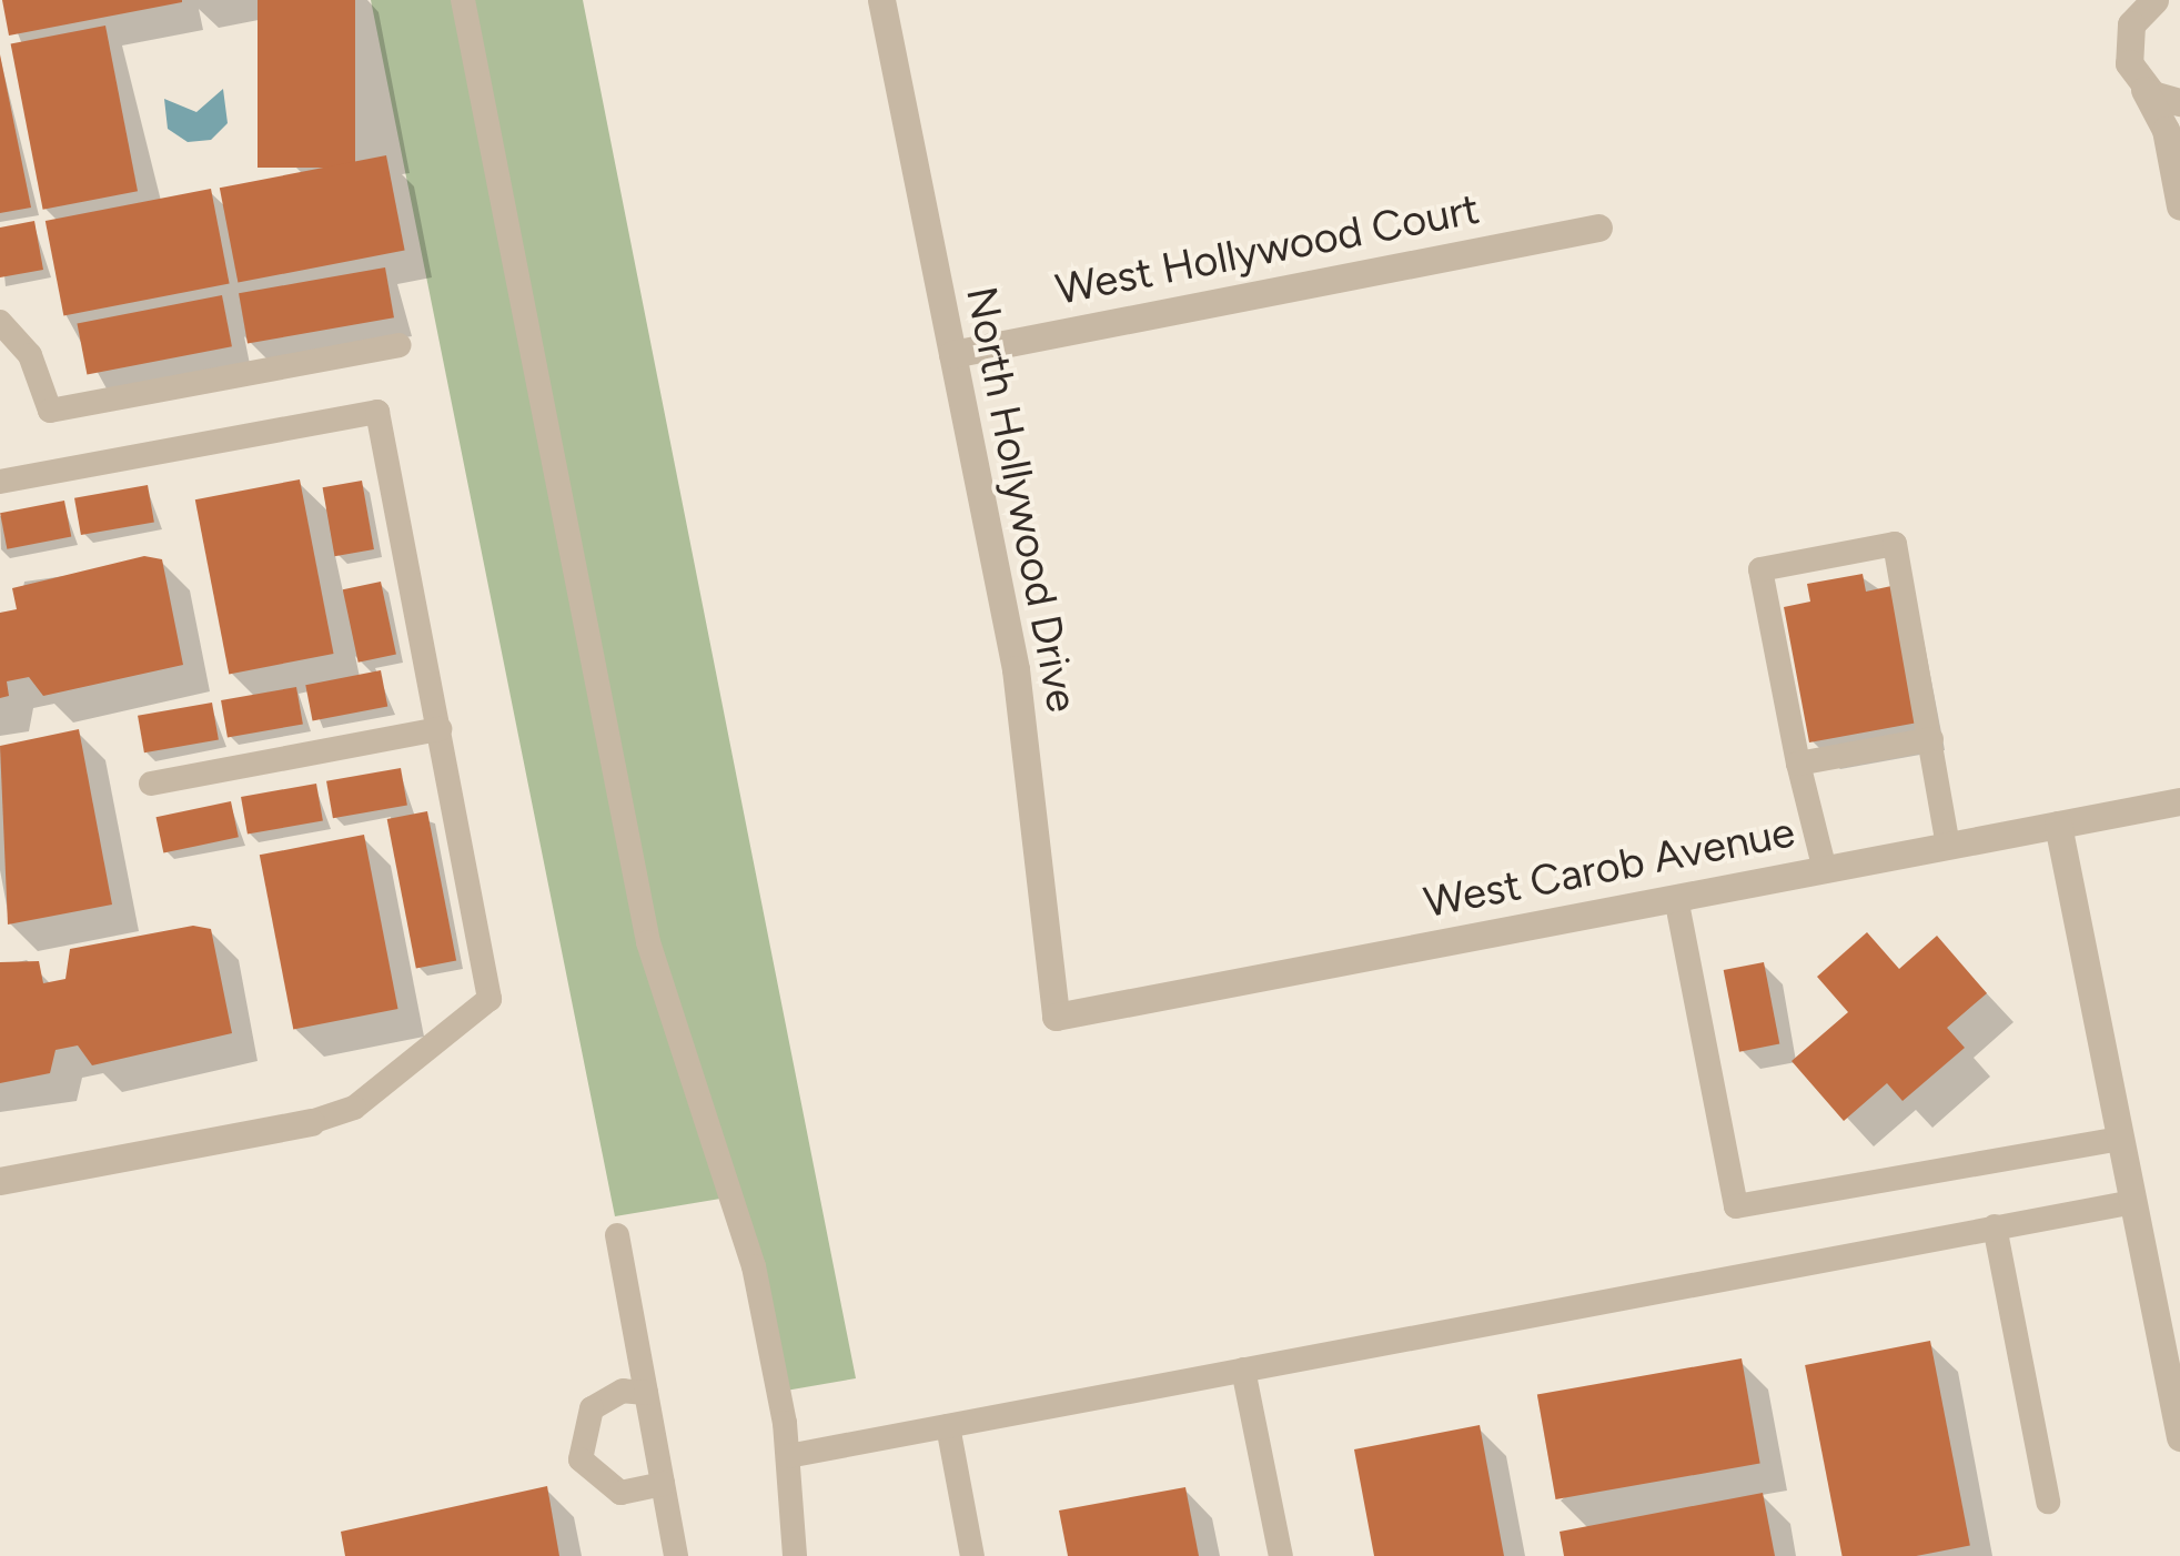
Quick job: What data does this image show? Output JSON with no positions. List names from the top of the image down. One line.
{"streets":{"street":["West Hollywood Court","North Hollywood Drive","West Carob Avenue"]},"crossings":[["West Hollywood Court","North Hollywood Drive"],["North Hollywood Drive","West Carob Avenue"]]}
